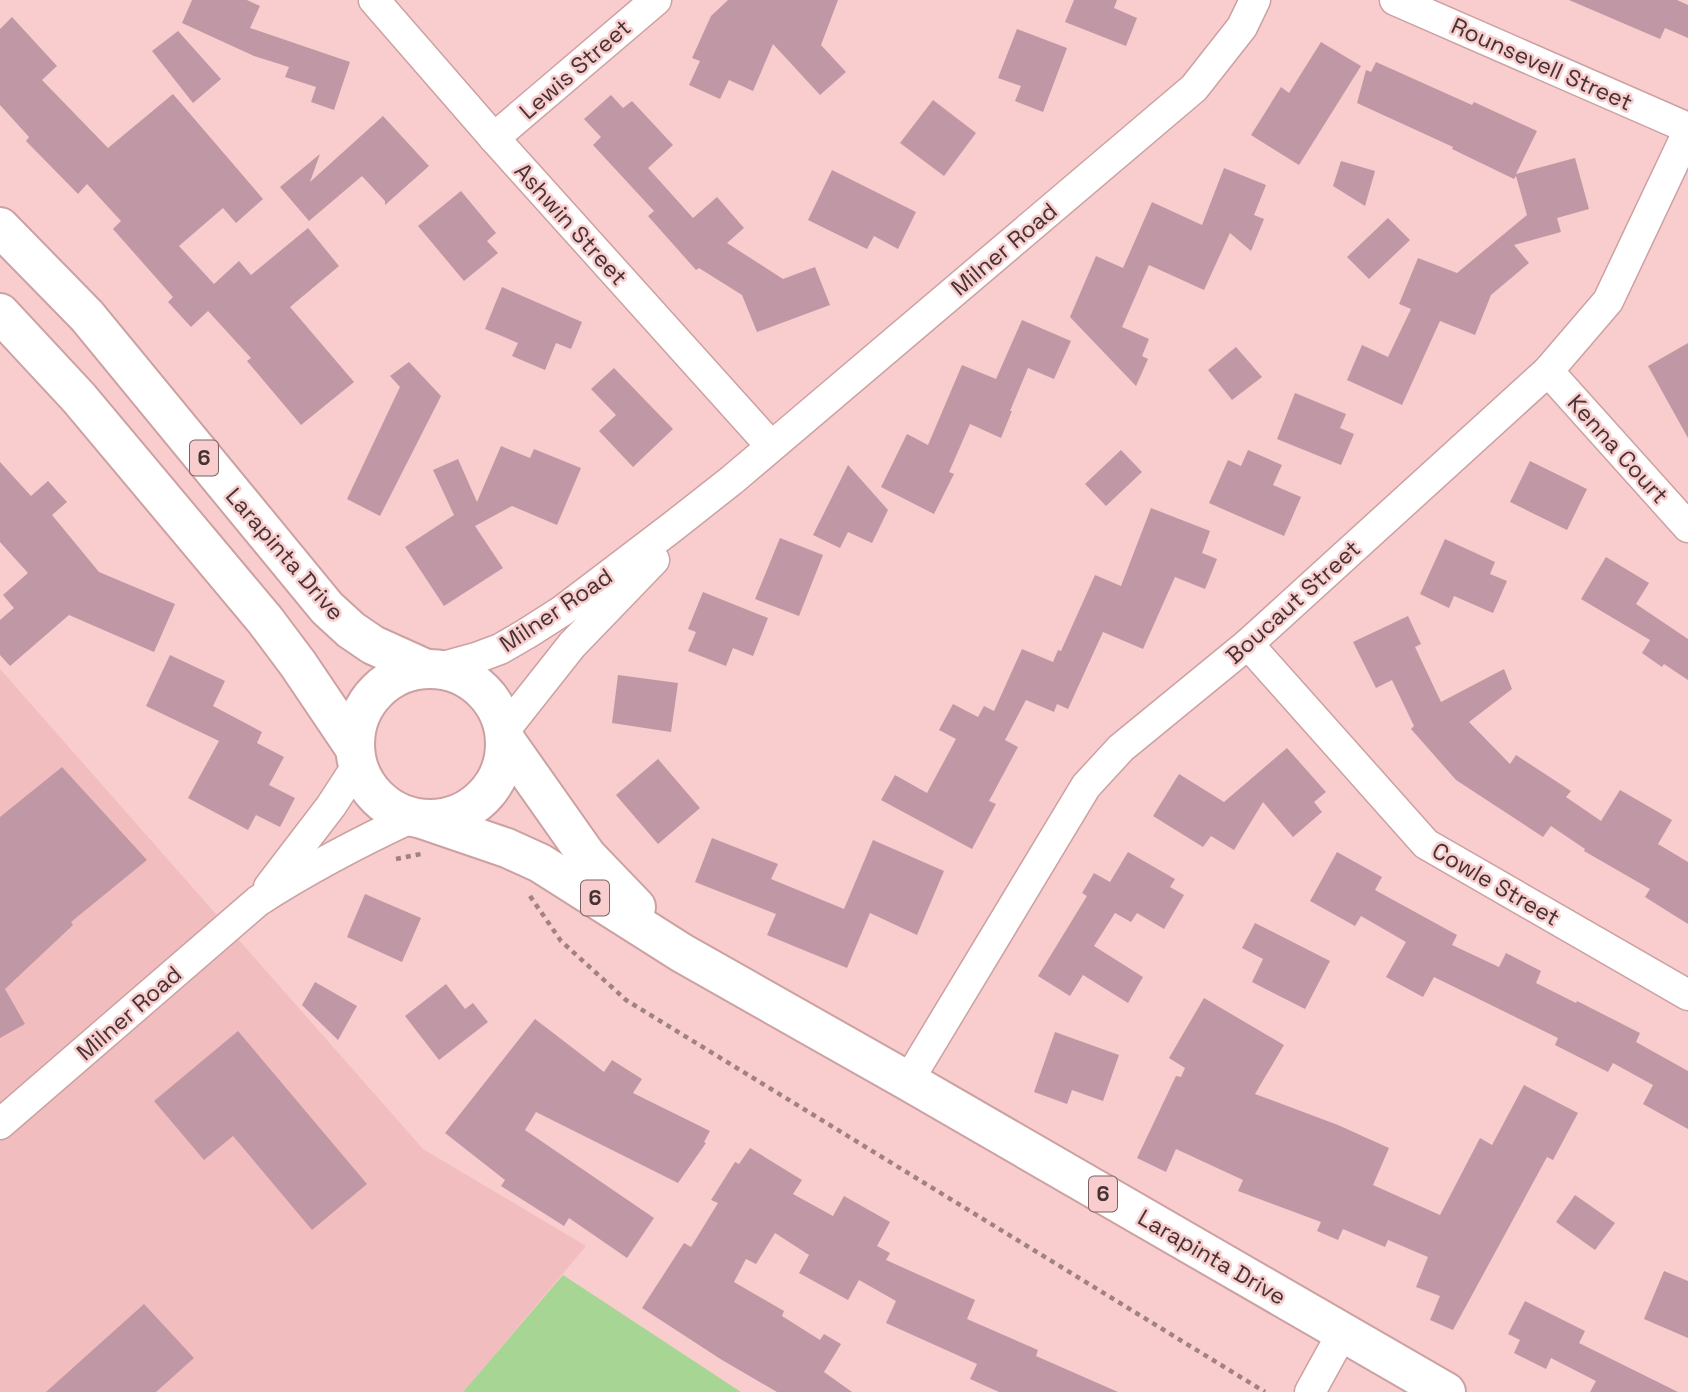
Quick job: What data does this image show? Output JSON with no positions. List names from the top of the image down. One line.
{"streets":{"main road":["6","Larapinta Drive"],"street":["Rounsevell Street","Lewis Street","Ashwin Street","Milner Road","Kenna Court","Boucaut Street","Cowle Street"]},"crossings":[["Rounsevell Street","Boucaut Street"],["Lewis Street","Ashwin Street"],["Ashwin Street","Milner Road"],["Milner Road","6"],["Milner Road","Larapinta Drive"],["Kenna Court","Boucaut Street"],["6","Larapinta Drive"],["Larapinta Drive","Boucaut Street"],["Boucaut Street","Cowle Street"]]}
